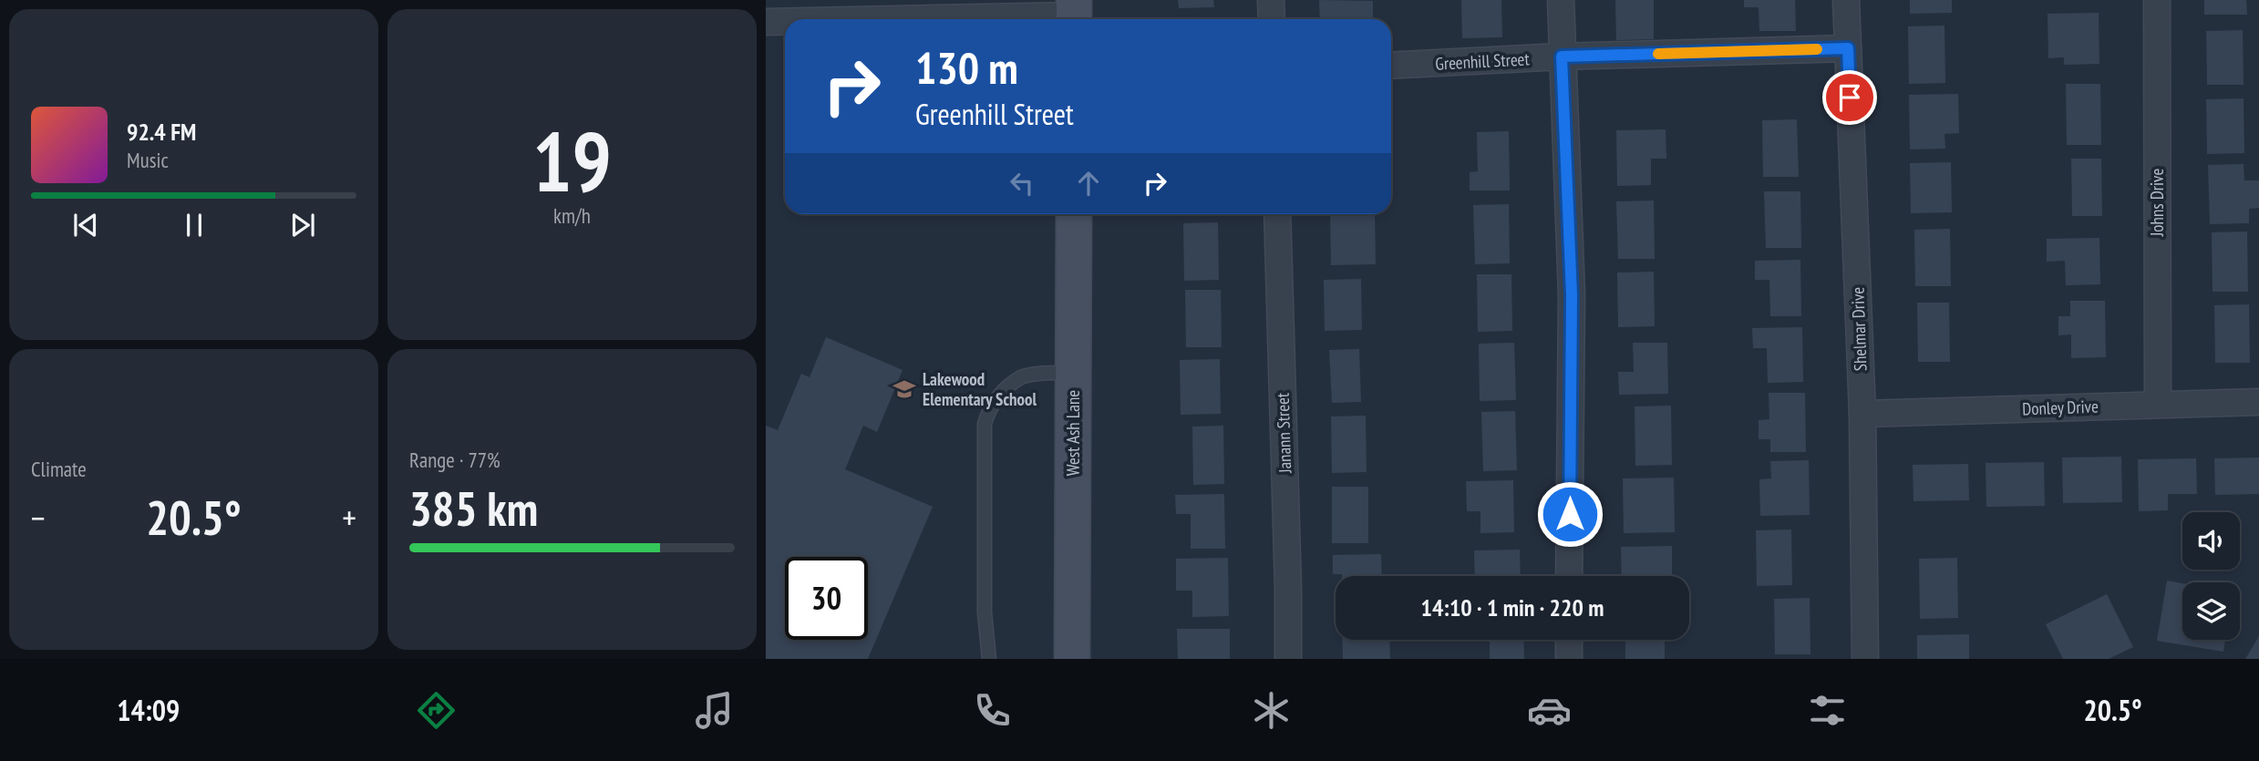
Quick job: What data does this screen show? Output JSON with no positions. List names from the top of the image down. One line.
{"streets":{"street":["Greenhill Street","Johns Drive","Shelmar Drive","Donley Drive","West Ash Lane","Janann Street"]},"crossings":[["Greenhill Street","Shelmar Drive"],["Johns Drive","Donley Drive"],["Shelmar Drive","Donley Drive"]],"places":{"school or university":["Lakewood Elementary School"]},"page":{"tile":[["19","km/h"],"Climate",["Range · 77%","385 km"]],"turn":["130 m","Greenhill Street"],"song":["92.4 FM","Music"],"heat":["−","20.5°","+"],"limit":"30","trip":"14:10 · 1 min · 220 m","tabs":["14:09","20.5°"]}}
